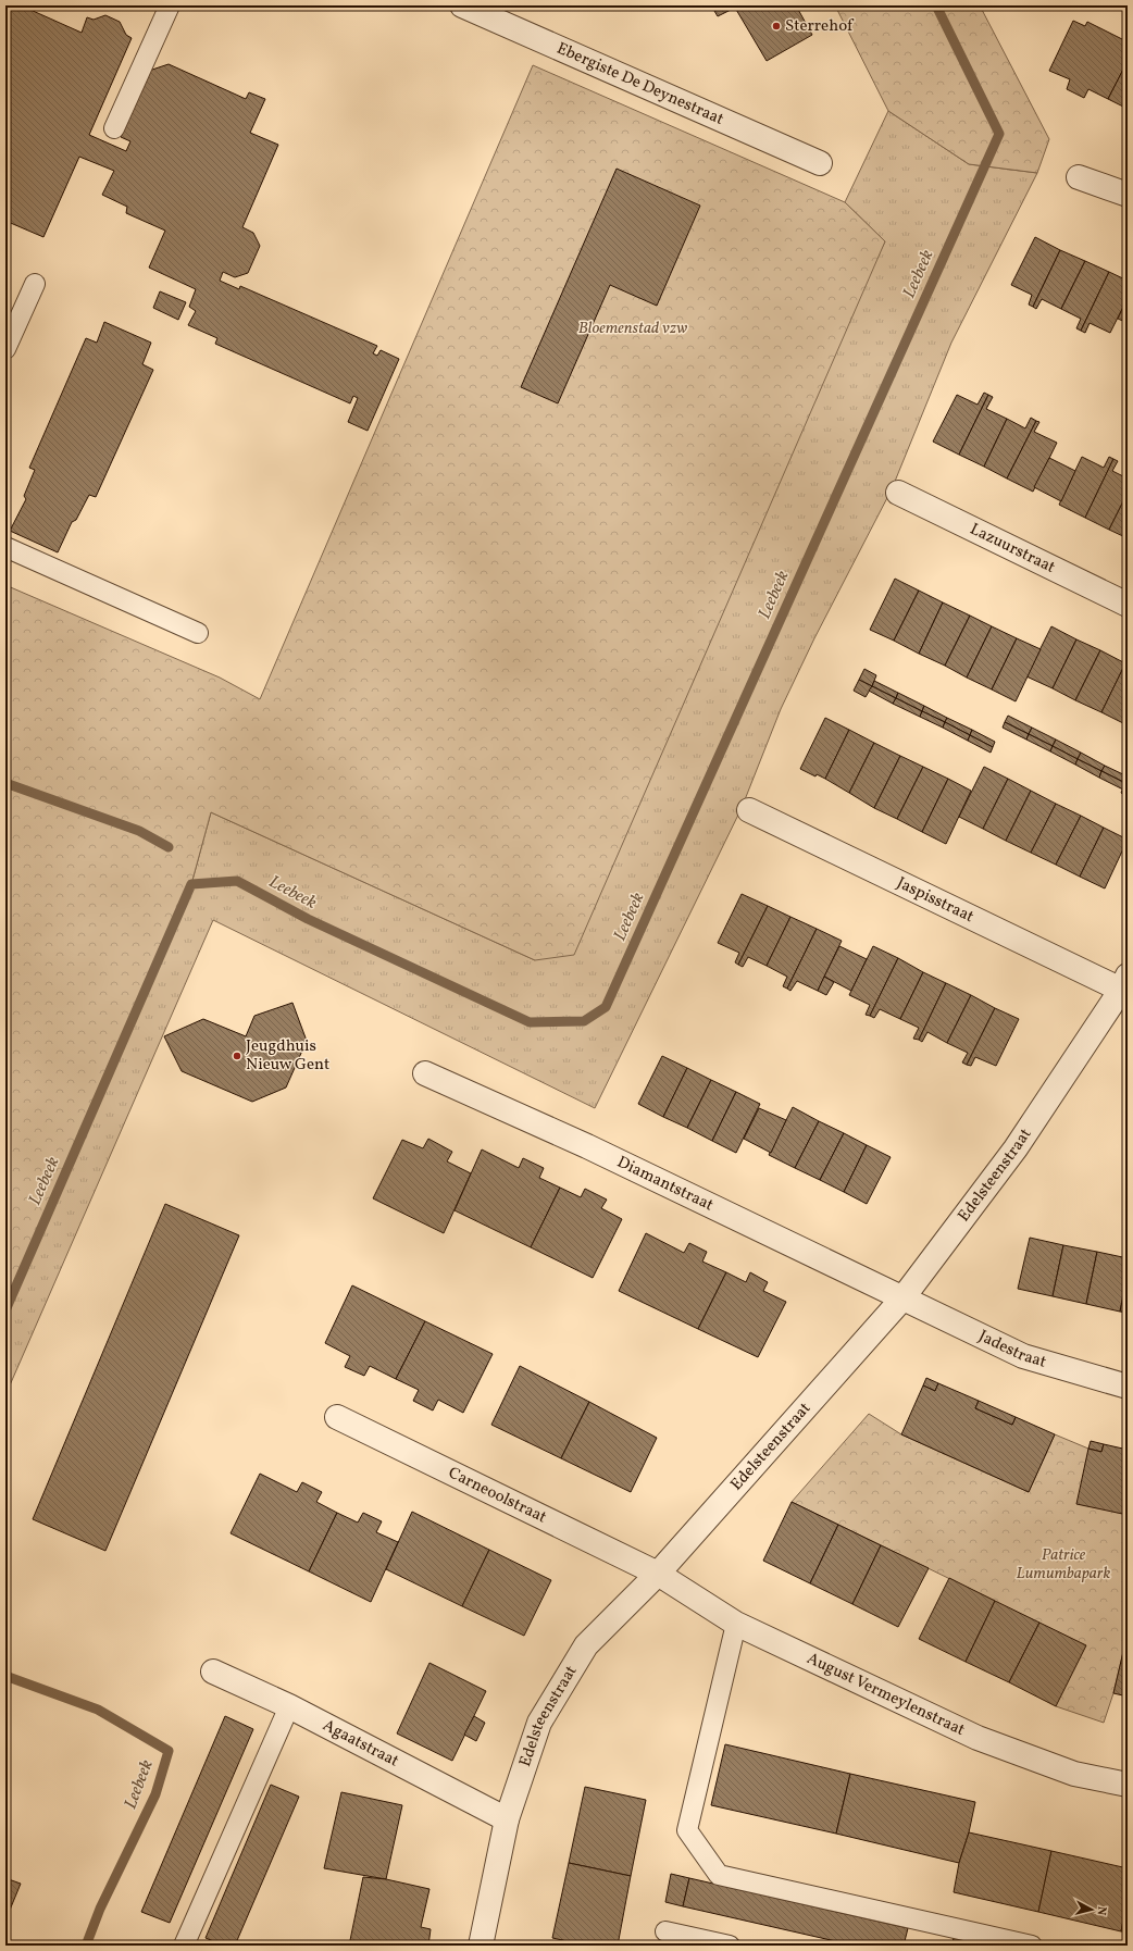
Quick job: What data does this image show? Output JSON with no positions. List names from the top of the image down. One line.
{"streets":{"street":["Ebergiste De Deynestraat","Lazuurstraat","Jaspisstraat","Edelsteenstraat","Diamantstraat","Jadestraat","Carneoolstraat","August Vermeylenstraat","Agaatstraat"]},"crossings":[["Jaspisstraat","Edelsteenstraat"],["Edelsteenstraat","Diamantstraat"],["Edelsteenstraat","Jadestraat"],["Edelsteenstraat","Carneoolstraat"],["Edelsteenstraat","August Vermeylenstraat"],["Edelsteenstraat","Agaatstraat"],["Diamantstraat","Jadestraat"],["Carneoolstraat","August Vermeylenstraat"]],"water":["Leebeek"],"parks":["Bloemenstad vzw","Patrice Lumumbapark"],"places":["Sterrehof","Jeugdhuis Nieuw Gent"],"north":"right"}
